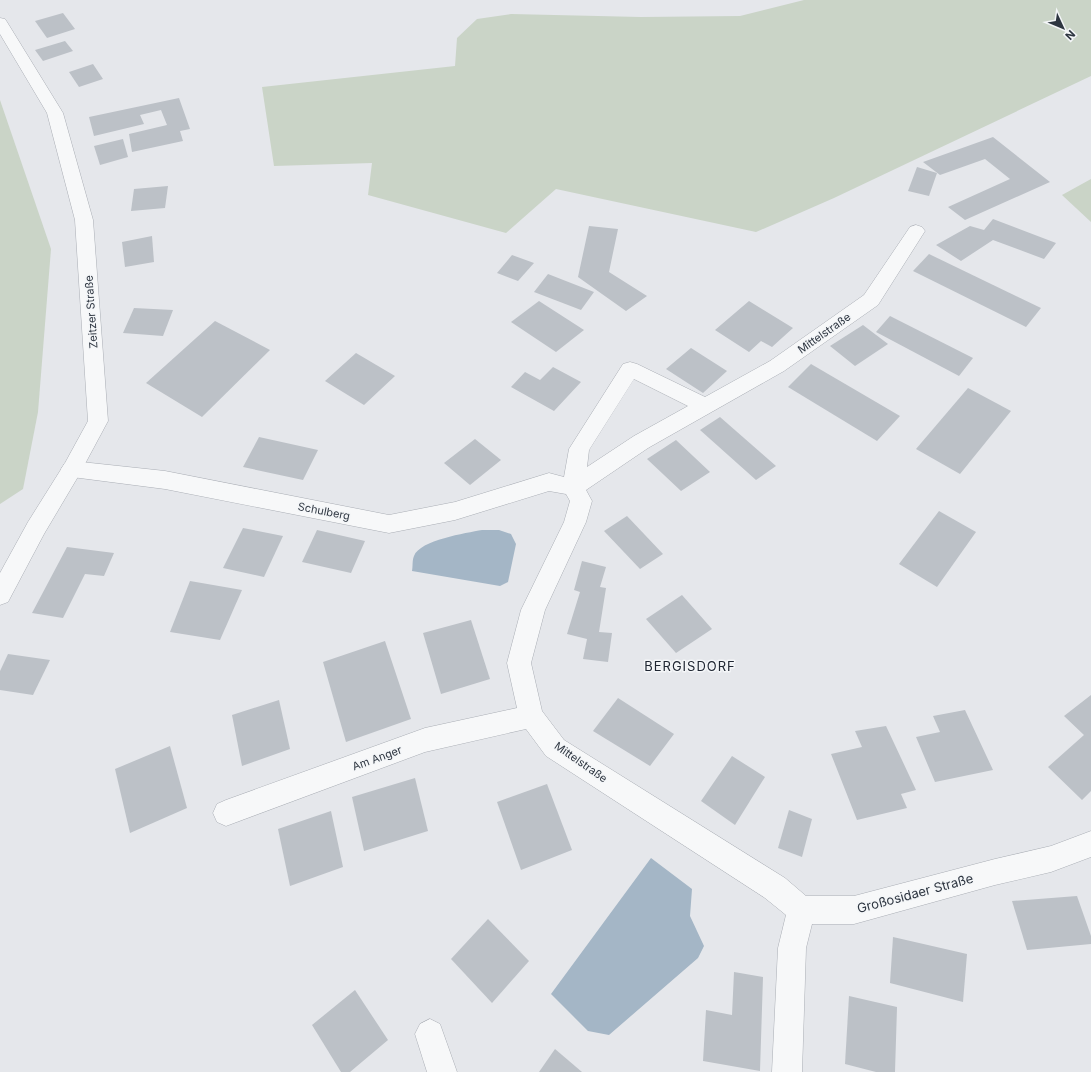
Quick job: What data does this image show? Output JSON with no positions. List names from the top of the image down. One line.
{"streets":{"street":["Zeitzer Straße","Mittelstraße","Schulberg","Am Anger","Großosidaer Straße"]},"crossings":[["Zeitzer Straße","Schulberg"],["Mittelstraße","Schulberg"],["Mittelstraße","Am Anger"],["Mittelstraße","Großosidaer Straße"]],"districts":["BERGISDORF"],"north":"bottom right"}
